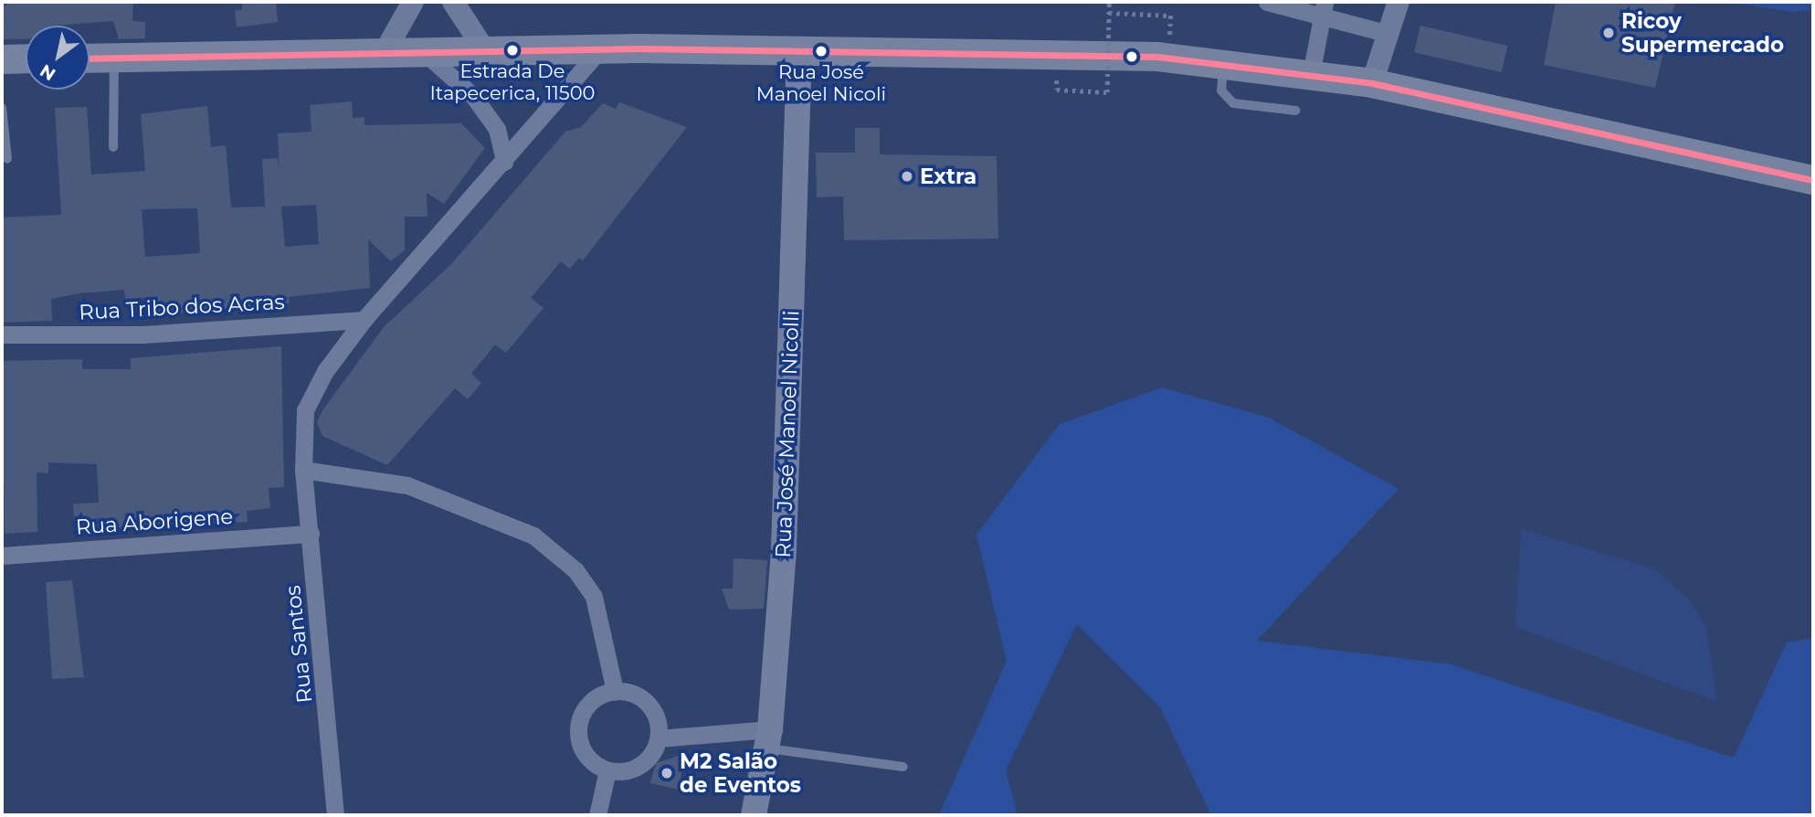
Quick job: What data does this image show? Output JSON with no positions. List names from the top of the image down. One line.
{"streets":{"main road":["Rua José Manoel Nicolli"],"street":["Rua Tribo dos Acras","Rua Aborigene","Rua Santos"]},"crossings":[["Rua Tribo dos Acras","Rua Santos"],["Rua Aborigene","Rua Santos"]],"places":["Ricoy Supermercado","Estrada De Itapecerica, 11500","Rua José Manoel Nicoli","Extra","M2 Salão de Eventos"],"north":"bottom left"}
